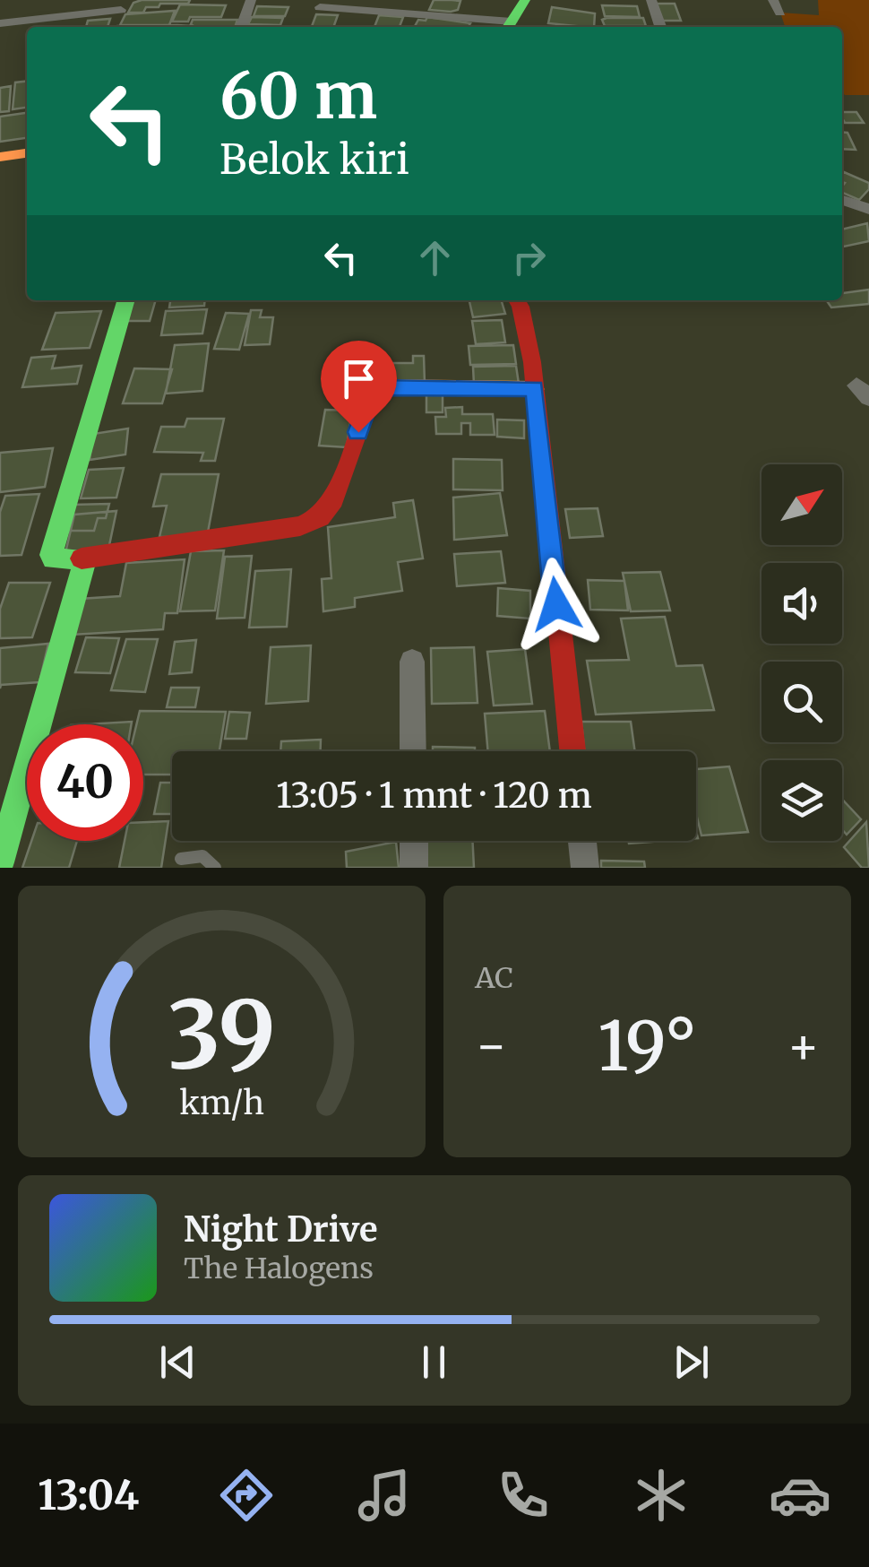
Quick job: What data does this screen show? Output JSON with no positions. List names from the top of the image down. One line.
{"north":"top right","page":{"turn":["60 m","Belok kiri"],"limit":"40","trip":"13:05 · 1 mnt · 120 m","tile":"AC","heat":["−","19°","+"],"song":["Night Drive","The Halogens"],"tabs":"13:04","gauge":["39","km/h"]}}
